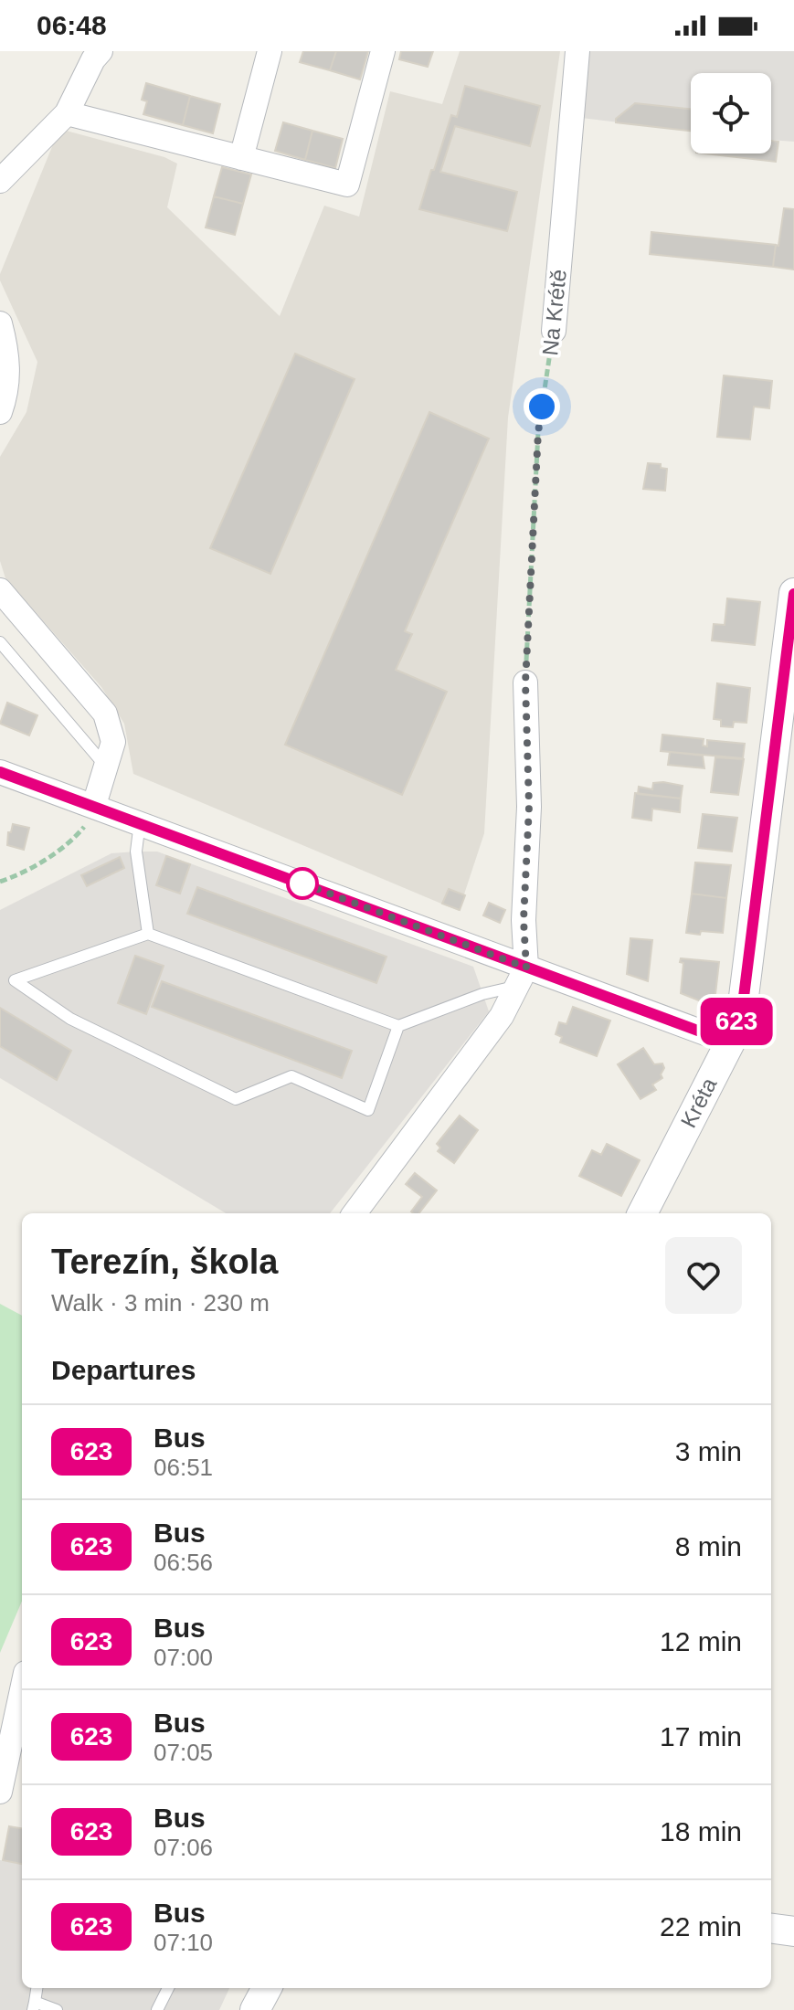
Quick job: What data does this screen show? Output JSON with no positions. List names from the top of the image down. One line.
{"streets":{"street":["Na Krétě","Kréta"]},"lines":["bus line 623"],"page":{"status":"06:48","on_map":"623","heading":[["Terezín, škola","Walk · 3 min · 230 m"],"Departures"],"list":[{"mark":"623","name":"Bus","note":"06:51","value":"3 min"},{"mark":"623","name":"Bus","note":"06:56","value":"8 min"},{"mark":"623","name":"Bus","note":"07:00","value":"12 min"},{"mark":"623","name":"Bus","note":"07:05","value":"17 min"},{"mark":"623","name":"Bus","note":"07:06","value":"18 min"},{"mark":"623","name":"Bus","note":"07:10","value":"22 min"}]}}
